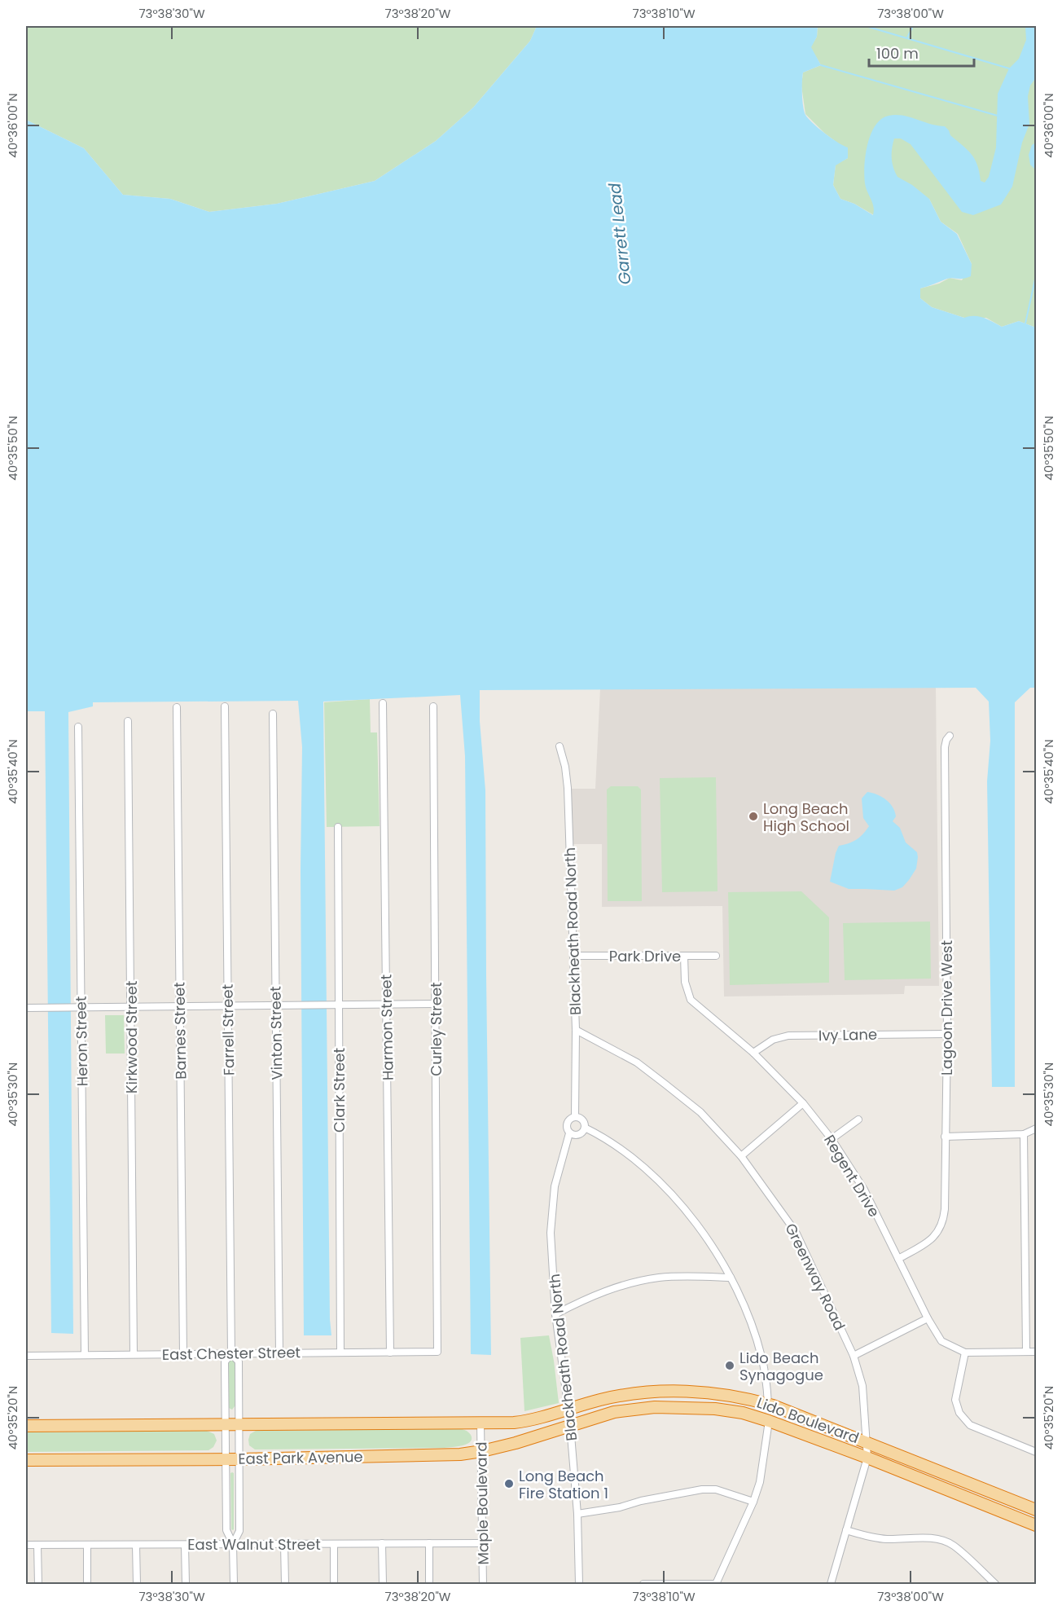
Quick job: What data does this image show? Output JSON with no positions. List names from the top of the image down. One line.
{"streets":{"highway":["Lido Boulevard","East Park Avenue"],"street":["Blackheath Road North","Park Drive","Lagoon Drive West","Harmon Street","Curley Street","Farrell Street","Barnes Street","Vinton Street","Ivy Lane","Kirkwood Street","Heron Street","Clark Street","Regent Drive","Greenway Road","East Chester Street","Maple Boulevard","East Walnut Street"]},"crossings":[["Blackheath Road North","Park Drive"],["Blackheath Road North","Greenway Road"],["Blackheath Road North","Lido Boulevard"],["Blackheath Road North","East Park Avenue"],["Park Drive","Regent Drive"],["Lagoon Drive West","Ivy Lane"],["Lagoon Drive West","Regent Drive"],["Harmon Street","East Chester Street"],["Curley Street","East Chester Street"],["Farrell Street","East Chester Street"],["Barnes Street","East Chester Street"],["Vinton Street","East Chester Street"],["Ivy Lane","Regent Drive"],["Kirkwood Street","East Chester Street"],["Heron Street","East Chester Street"],["Clark Street","East Chester Street"],["Greenway Road","Lido Boulevard"],["Lido Boulevard","East Park Avenue"],["East Park Avenue","Maple Boulevard"],["Maple Boulevard","East Walnut Street"]],"water":["Garrett Lead"],"places":["Long Beach High School","Lido Beach Synagogue","Long Beach Fire Station 1"],"scale_bar":"100 m","coordinates":["73°38'30\"W","73°38'20\"W","73°38'10\"W","73°38'00\"W","40°36'00\"N","40°35'50\"N","40°35'40\"N","40°35'30\"N","40°35'20\"N"]}
